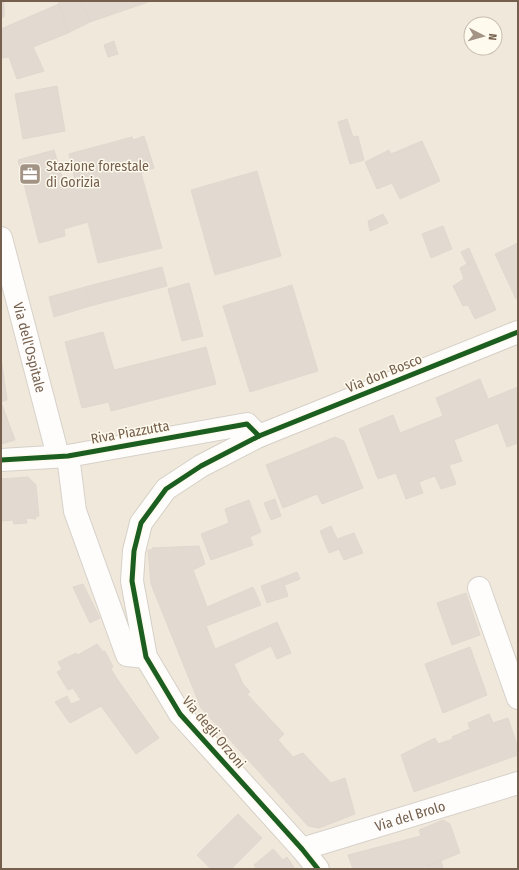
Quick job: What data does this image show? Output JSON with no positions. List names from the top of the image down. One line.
{"streets":{"street":["Via dell'Ospitale","Via don Bosco","Riva Piazzutta","Via degli Orzoni","Via del Brolo"]},"crossings":[["Via dell'Ospitale","Riva Piazzutta"],["Via don Bosco","Riva Piazzutta"],["Via don Bosco","Via degli Orzoni"],["Riva Piazzutta","Via degli Orzoni"],["Via degli Orzoni","Via del Brolo"]],"places":{"office":["Stazione forestale di Gorizia"]},"north":"right"}
